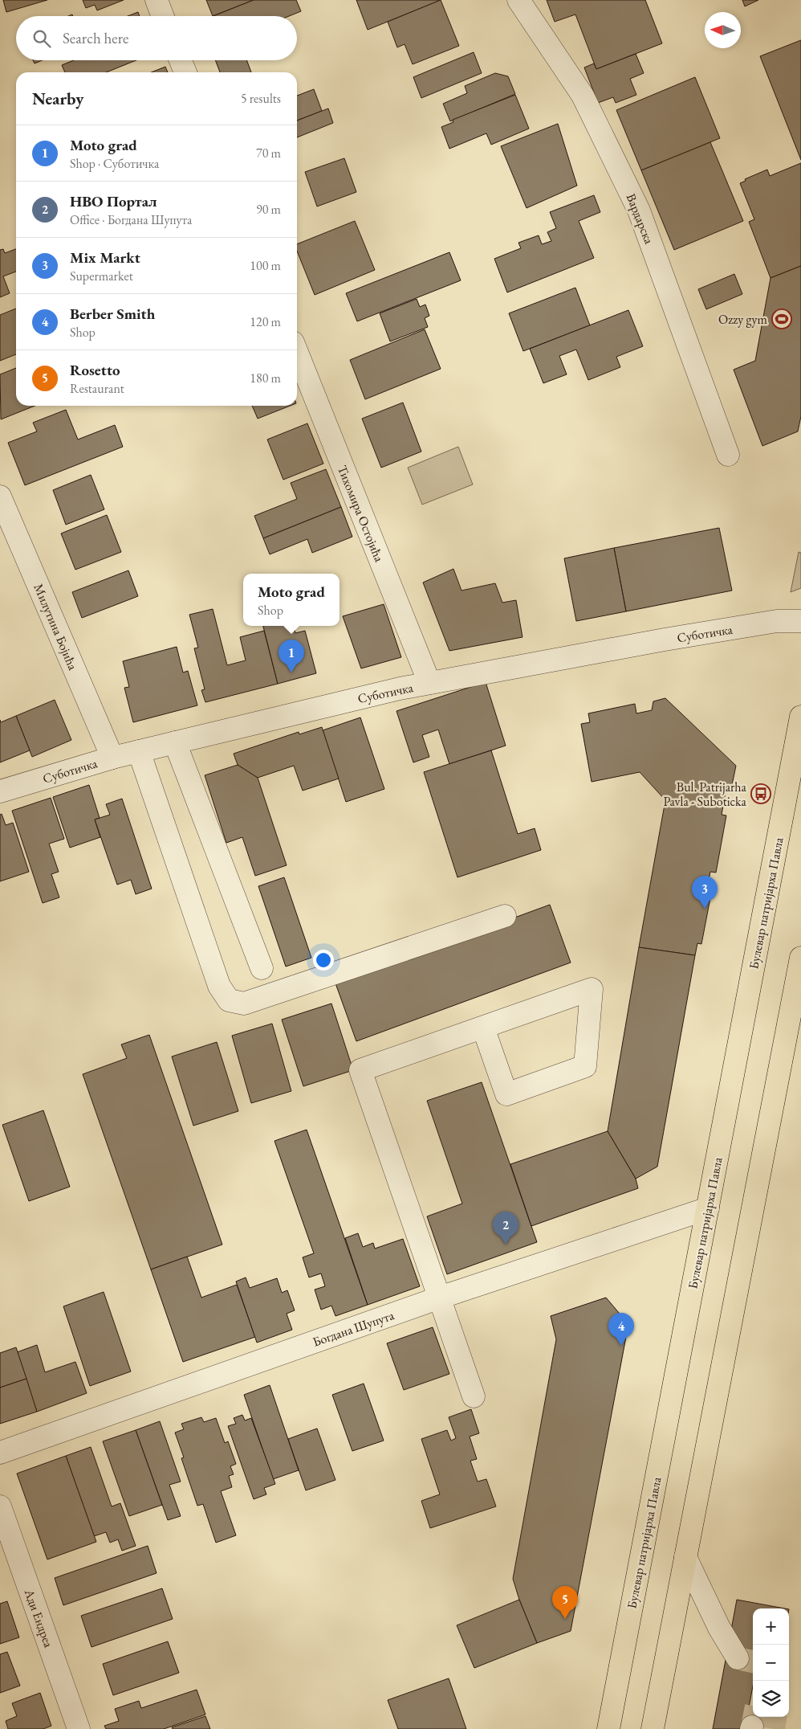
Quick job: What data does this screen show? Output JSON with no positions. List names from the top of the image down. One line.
{"streets":{"main road":["Булевар патријарха Павла"],"street":["Вардарска","Тихомира Остојића","Милутина Бојића","Суботичка","Богдана Шупута","Ади Ендреа"]},"crossings":[["Тихомира Остојића","Суботичка"],["Милутина Бојића","Суботичка"],["Булевар патријарха Павла","Богдана Шупута"]],"places":{"sports":["Ozzy gym"],"bus stop":["Bul. Patrijarha Pavla - Suboticka"]},"north":"left","page":{"search":"Search here","heading":["Nearby","5 results"],"list":[{"mark":"1","name":"Moto grad","note":"Shop · Суботичка","value":"70 m"},{"mark":"2","name":"НВО Портал","note":"Office · Богдана Шупута","value":"90 m"},{"mark":"3","name":"Mix Markt","note":"Supermarket","value":"100 m"},{"mark":"4","name":"Berber Smith","note":"Shop","value":"120 m"},{"mark":"5","name":"Rosetto","note":"Restaurant","value":"180 m"}],"popup":["Moto grad","Shop"],"pins":["1","3","2","4","5"],"map_buttons":["+","−"]}}
